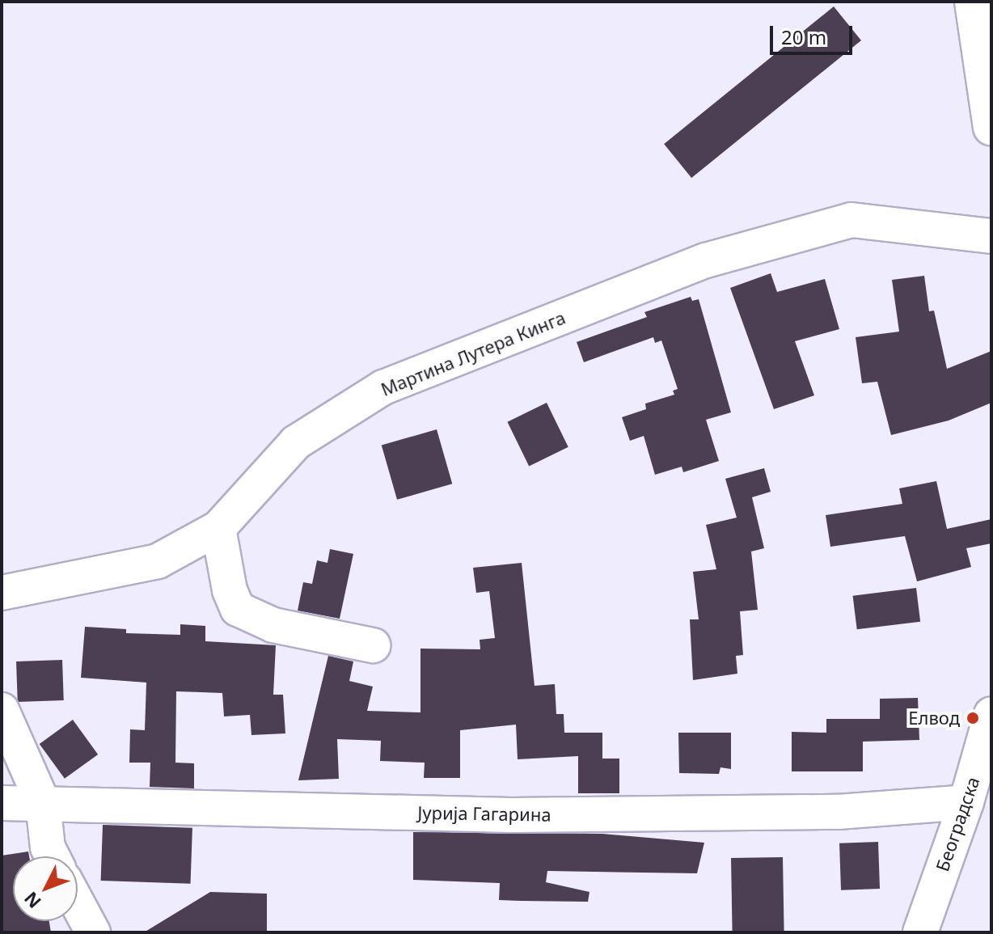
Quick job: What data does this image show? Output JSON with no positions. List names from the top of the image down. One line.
{"streets":{"street":["Мартина Лутера Кинга","Јурија Гагарина","Београдска"]},"crossings":[["Јурија Гагарина","Београдска"]],"places":["Елвод"],"scale_bar":"20 m","north":"bottom left"}
